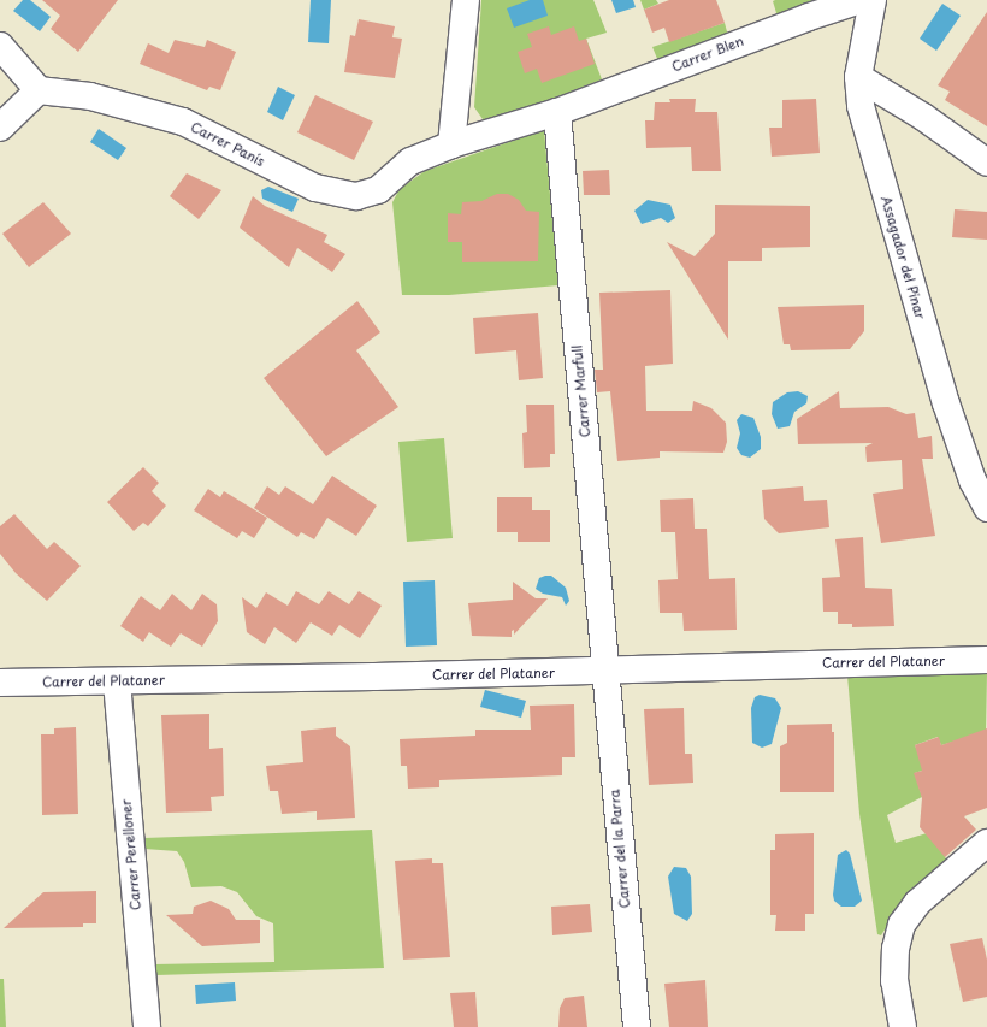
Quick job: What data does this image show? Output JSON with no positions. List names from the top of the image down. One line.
{"streets":{"street":["Carrer Blen","Carrer Panís","Assagador del Pinar","Carrer Marfull","Carrer del Plataner","Carrer del la Parra","Carrer Perelloner"]},"crossings":[["Carrer Blen","Carrer Panís"],["Carrer Blen","Carrer Marfull"],["Carrer Marfull","Carrer del Plataner"],["Carrer Marfull","Carrer del la Parra"],["Carrer del Plataner","Carrer del la Parra"],["Carrer del Plataner","Carrer Perelloner"]]}
